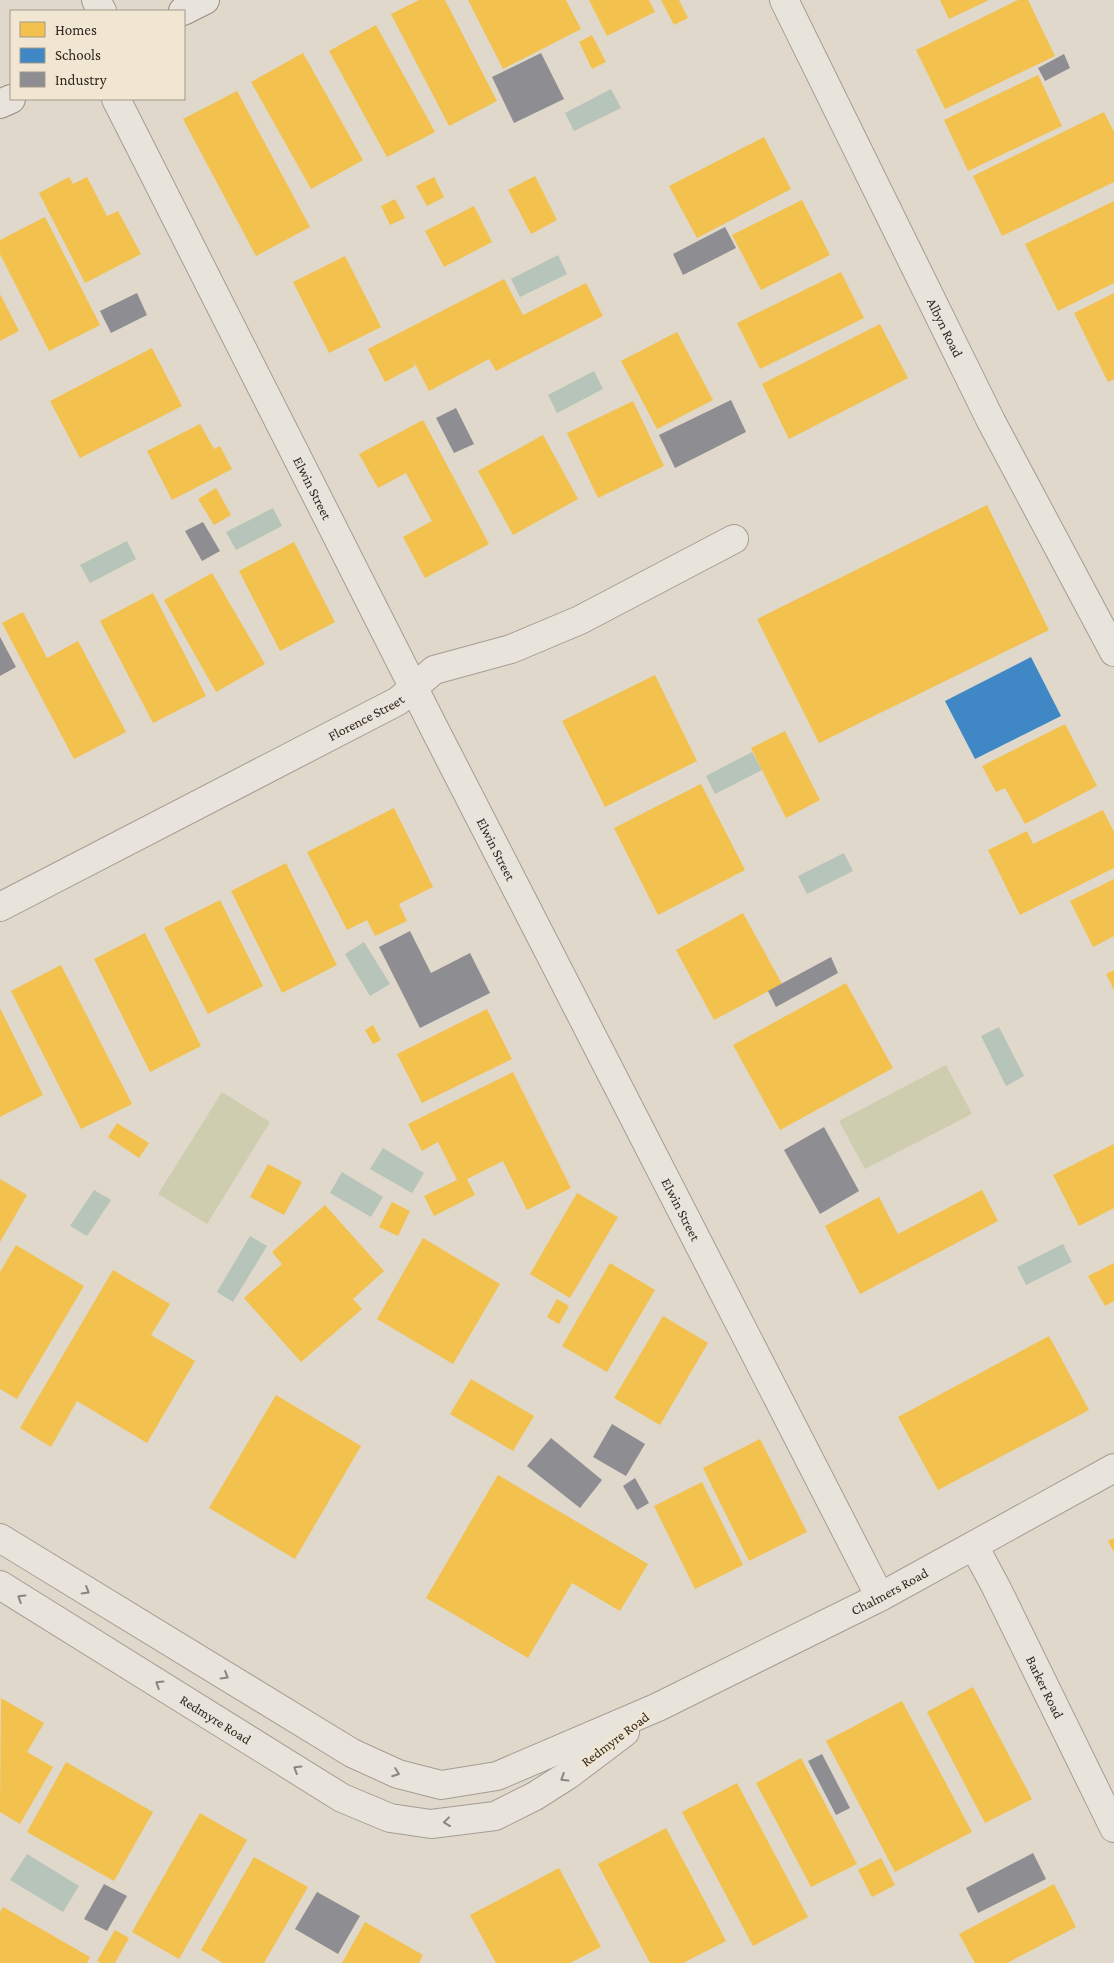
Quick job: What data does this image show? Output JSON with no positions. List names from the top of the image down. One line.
{"streets":{"street":["Albyn Road","Elwin Street","Florence Street","Chalmers Road","Barker Road","Redmyre Road"]},"crossings":[["Elwin Street","Florence Street"],["Elwin Street","Chalmers Road"],["Chalmers Road","Barker Road"],["Chalmers Road","Redmyre Road"]],"legend":["Homes","Schools","Industry"]}
